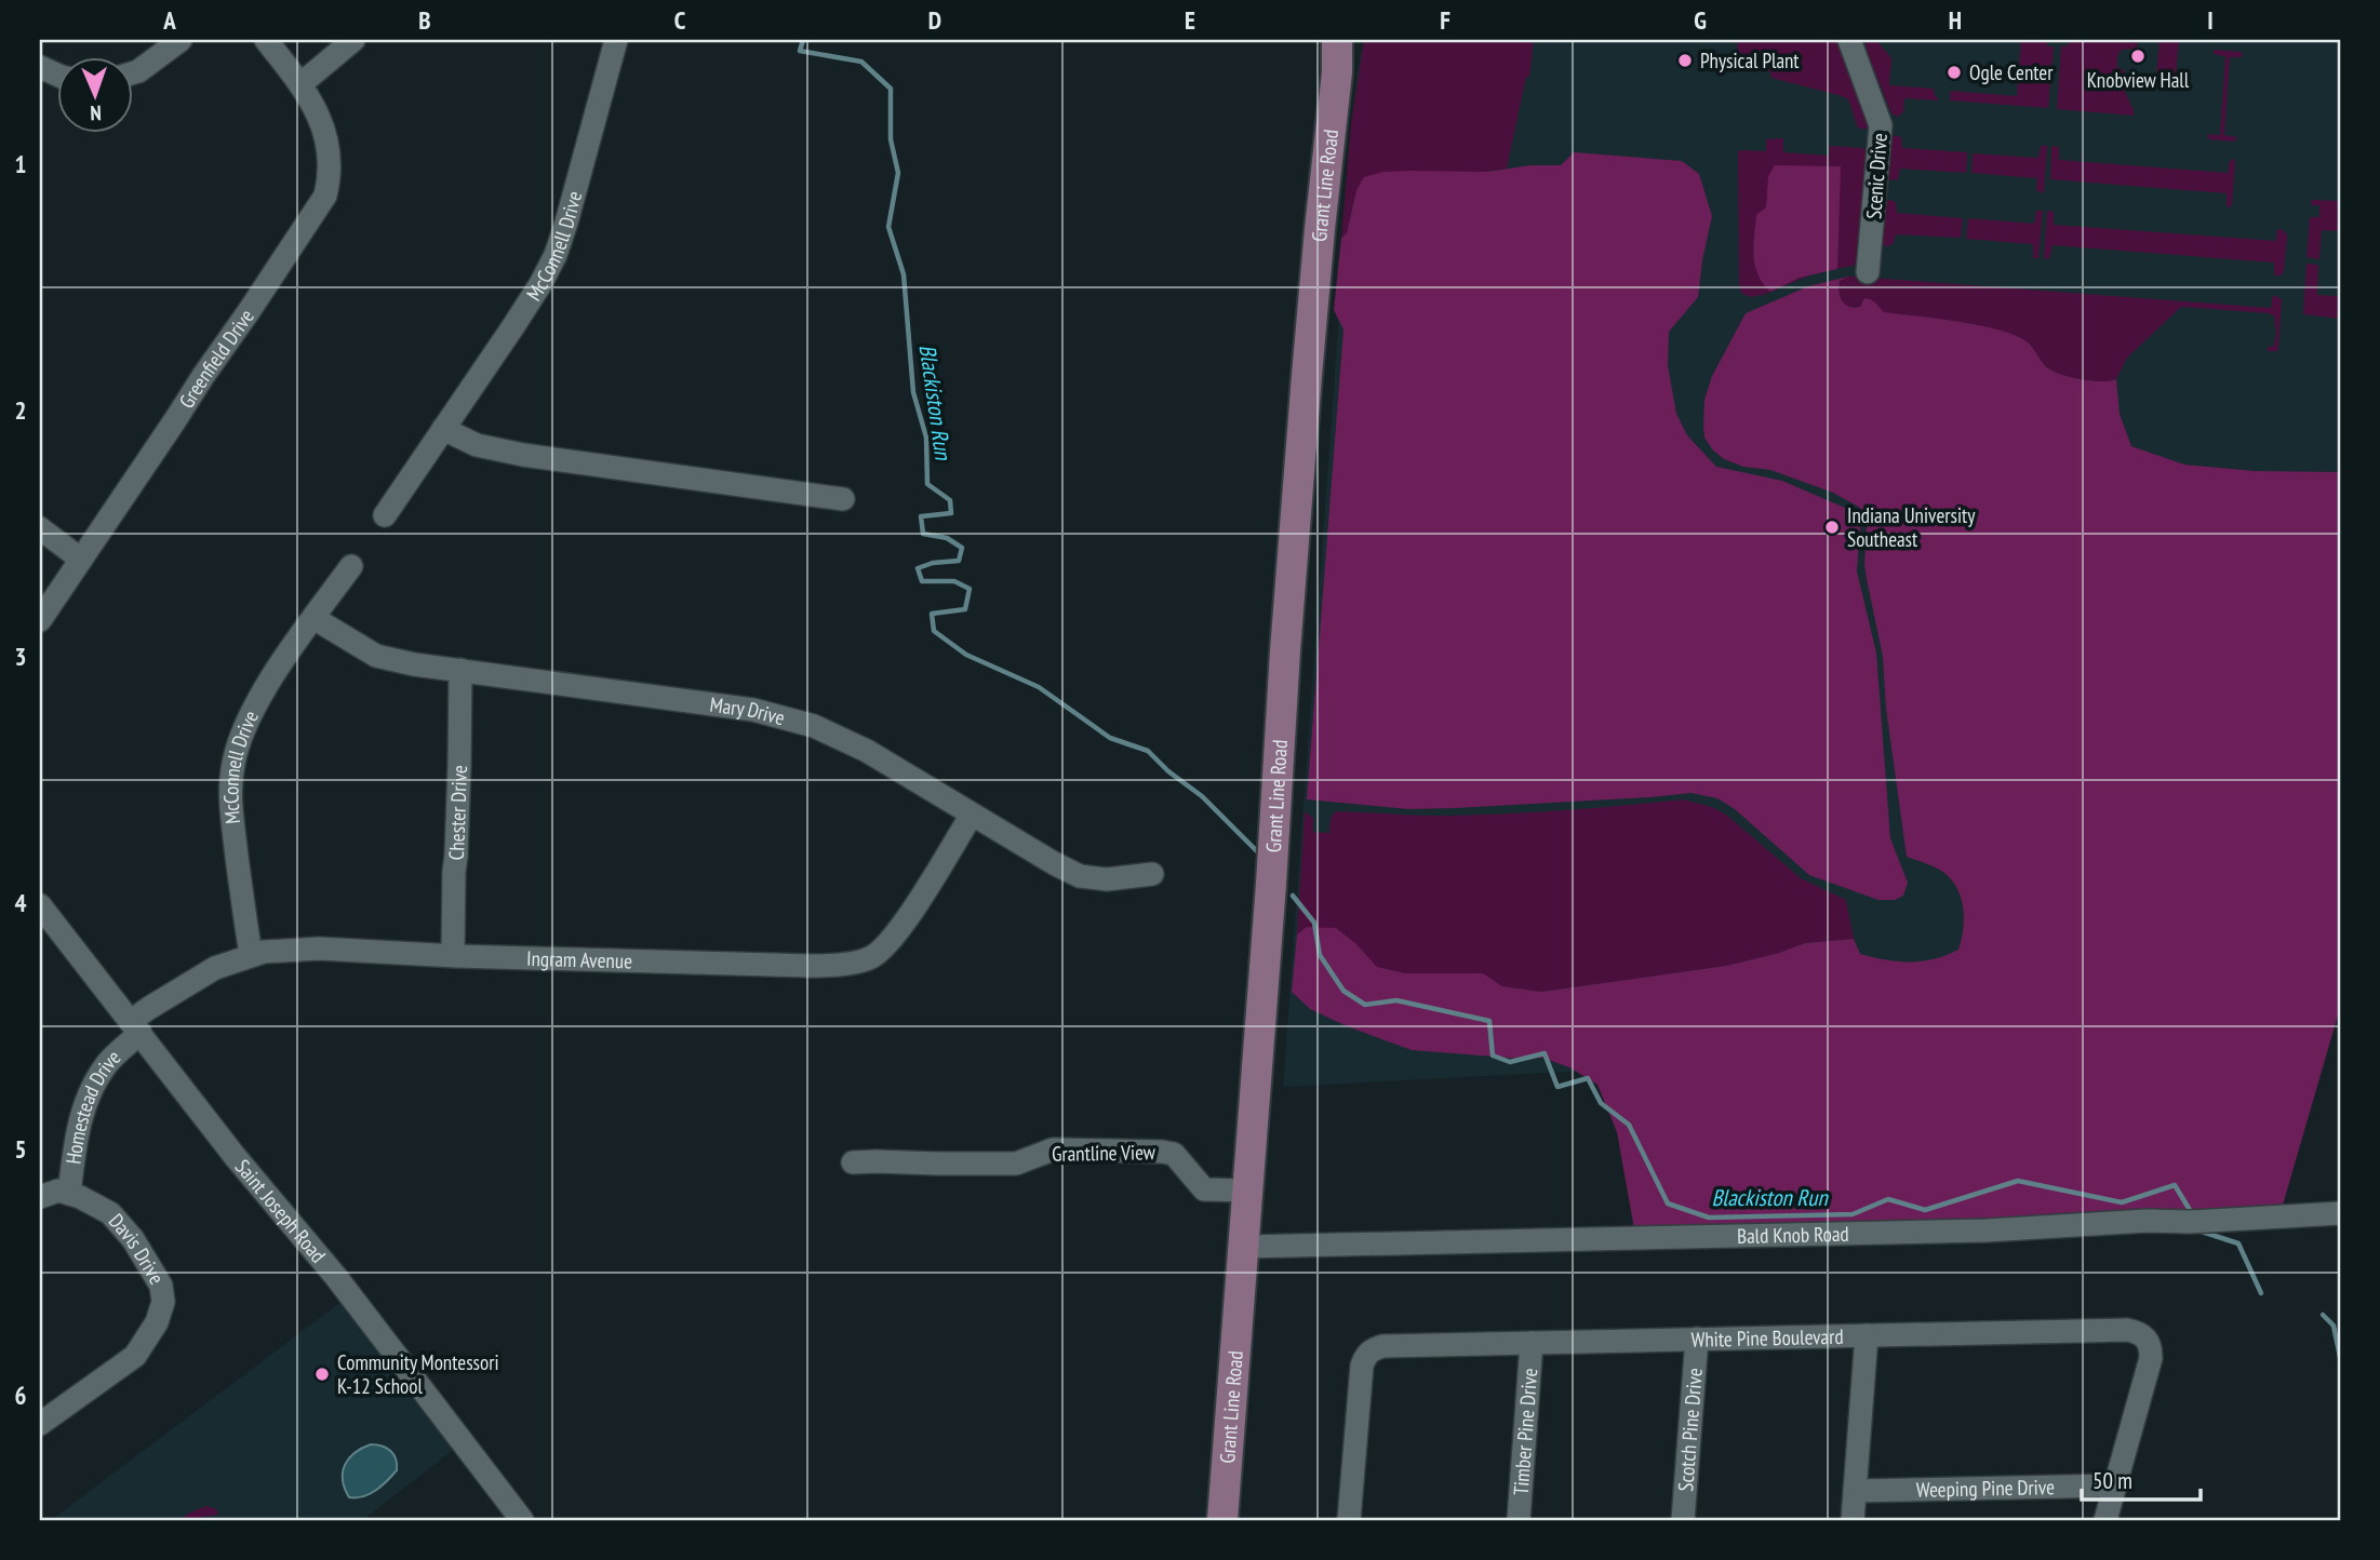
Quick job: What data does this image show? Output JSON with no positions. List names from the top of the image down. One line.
{"streets":{"main road":["Grant Line Road"],"street":["Scenic Drive","McConnell Drive","Greenfield Drive","Mary Drive","Chester Drive","Ingram Avenue","Homestead Drive","Grantline View","Saint Joseph Road","Bald Knob Road","Davis Drive","White Pine Boulevard","Scotch Pine Drive","Timber Pine Drive","Weeping Pine Drive"]},"crossings":[["Grant Line Road","Grantline View"],["Grant Line Road","Bald Knob Road"],["McConnell Drive","Mary Drive"],["McConnell Drive","Ingram Avenue"],["Mary Drive","Chester Drive"],["Mary Drive","Ingram Avenue"],["Chester Drive","Ingram Avenue"],["Ingram Avenue","Homestead Drive"],["Ingram Avenue","Saint Joseph Road"],["Homestead Drive","Saint Joseph Road"],["Homestead Drive","Davis Drive"],["White Pine Boulevard","Scotch Pine Drive"],["White Pine Boulevard","Timber Pine Drive"],["White Pine Boulevard","Weeping Pine Drive"]],"water":["Blackiston Run"],"places":["Knobview Hall","Physical Plant","Ogle Center","Indiana University Southeast","Community Montessori K-12 School"],"scale_bar":"50 m","north":"bottom","grid":{"columns":["A","B","C","D","E","F","G","H","I"],"rows":["1","2","3","4","5","6"]}}
